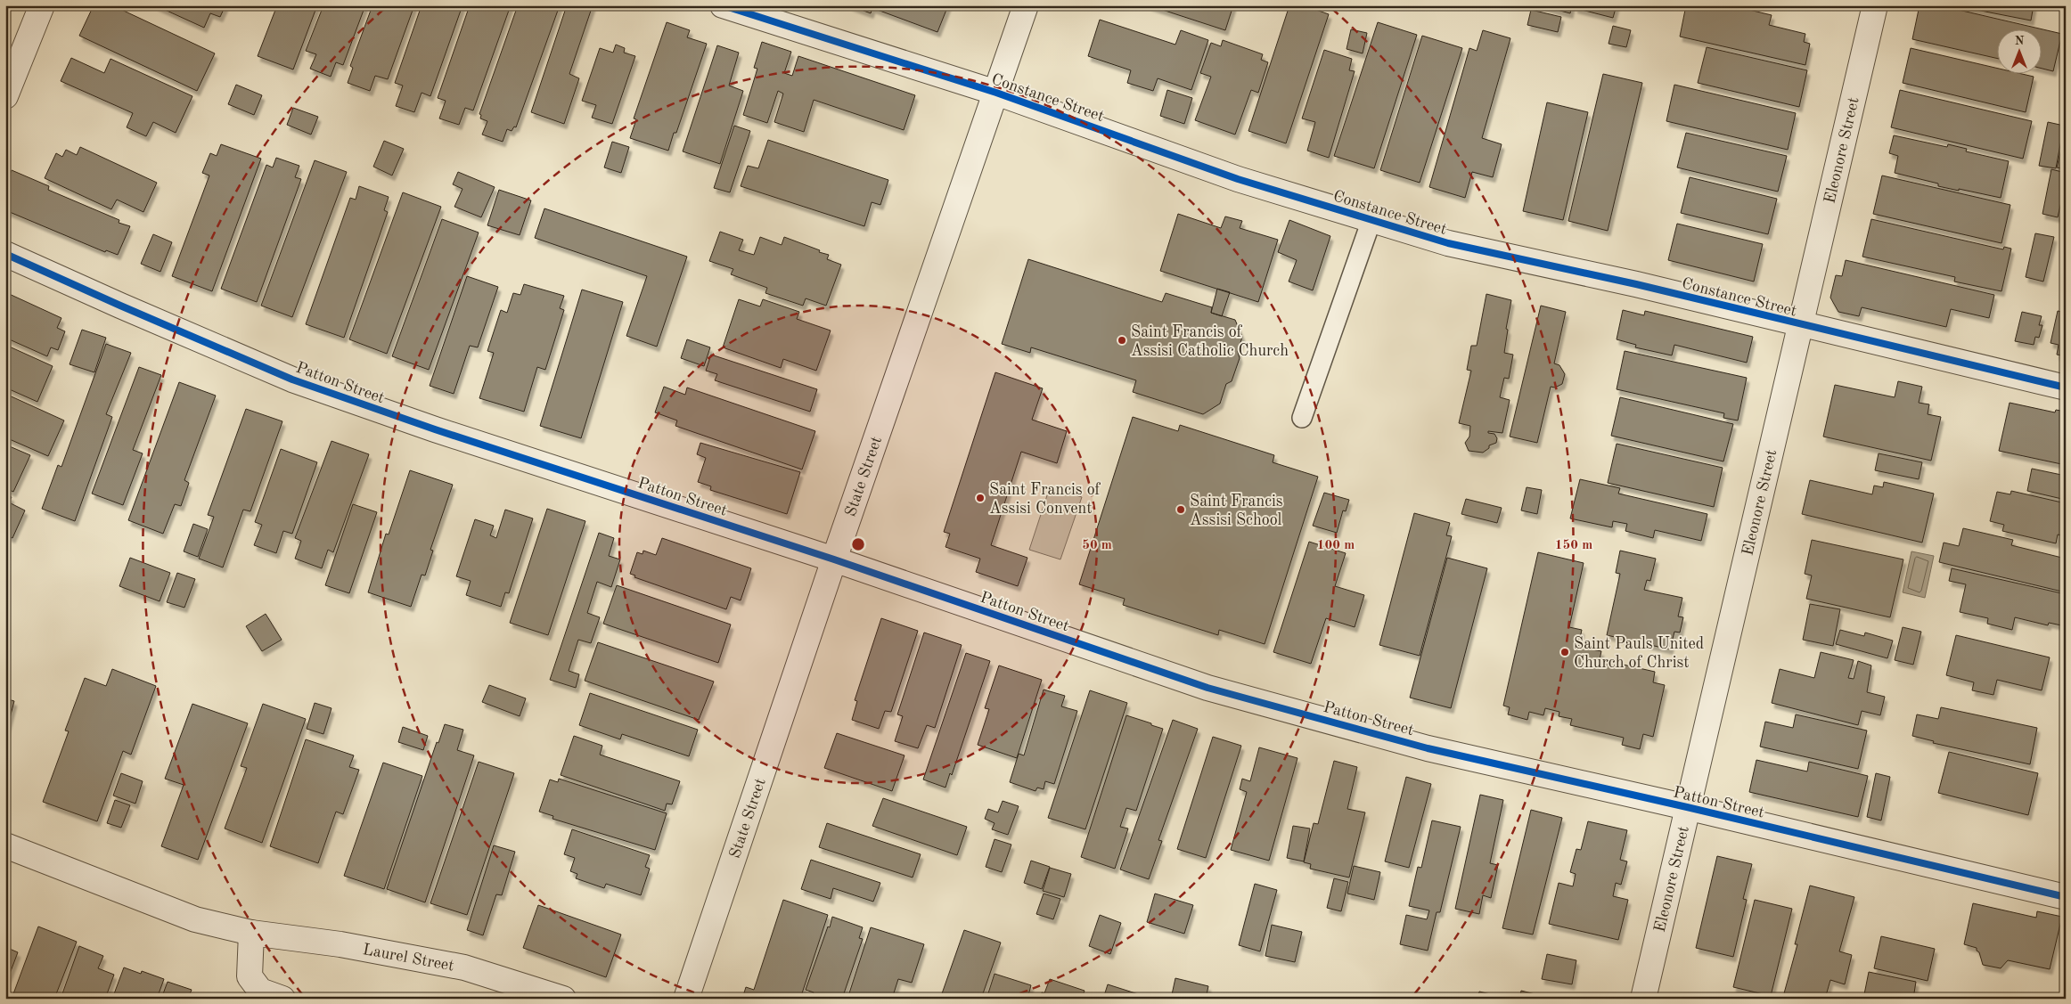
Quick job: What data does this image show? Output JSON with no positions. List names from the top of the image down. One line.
{"streets":{"street":["Constance Street","Eleonore Street","Patton Street","State Street","Laurel Street"]},"crossings":[["Constance Street","Eleonore Street"],["Constance Street","State Street"],["Eleonore Street","Patton Street"],["Patton Street","State Street"]],"places":["Saint Francis of Assisi Catholic Church","Saint Francis of Assisi Convent","Saint Francis Assisi School","Saint Pauls United Church of Christ"],"north":"top","rings":["50 m","100 m","150 m"]}
